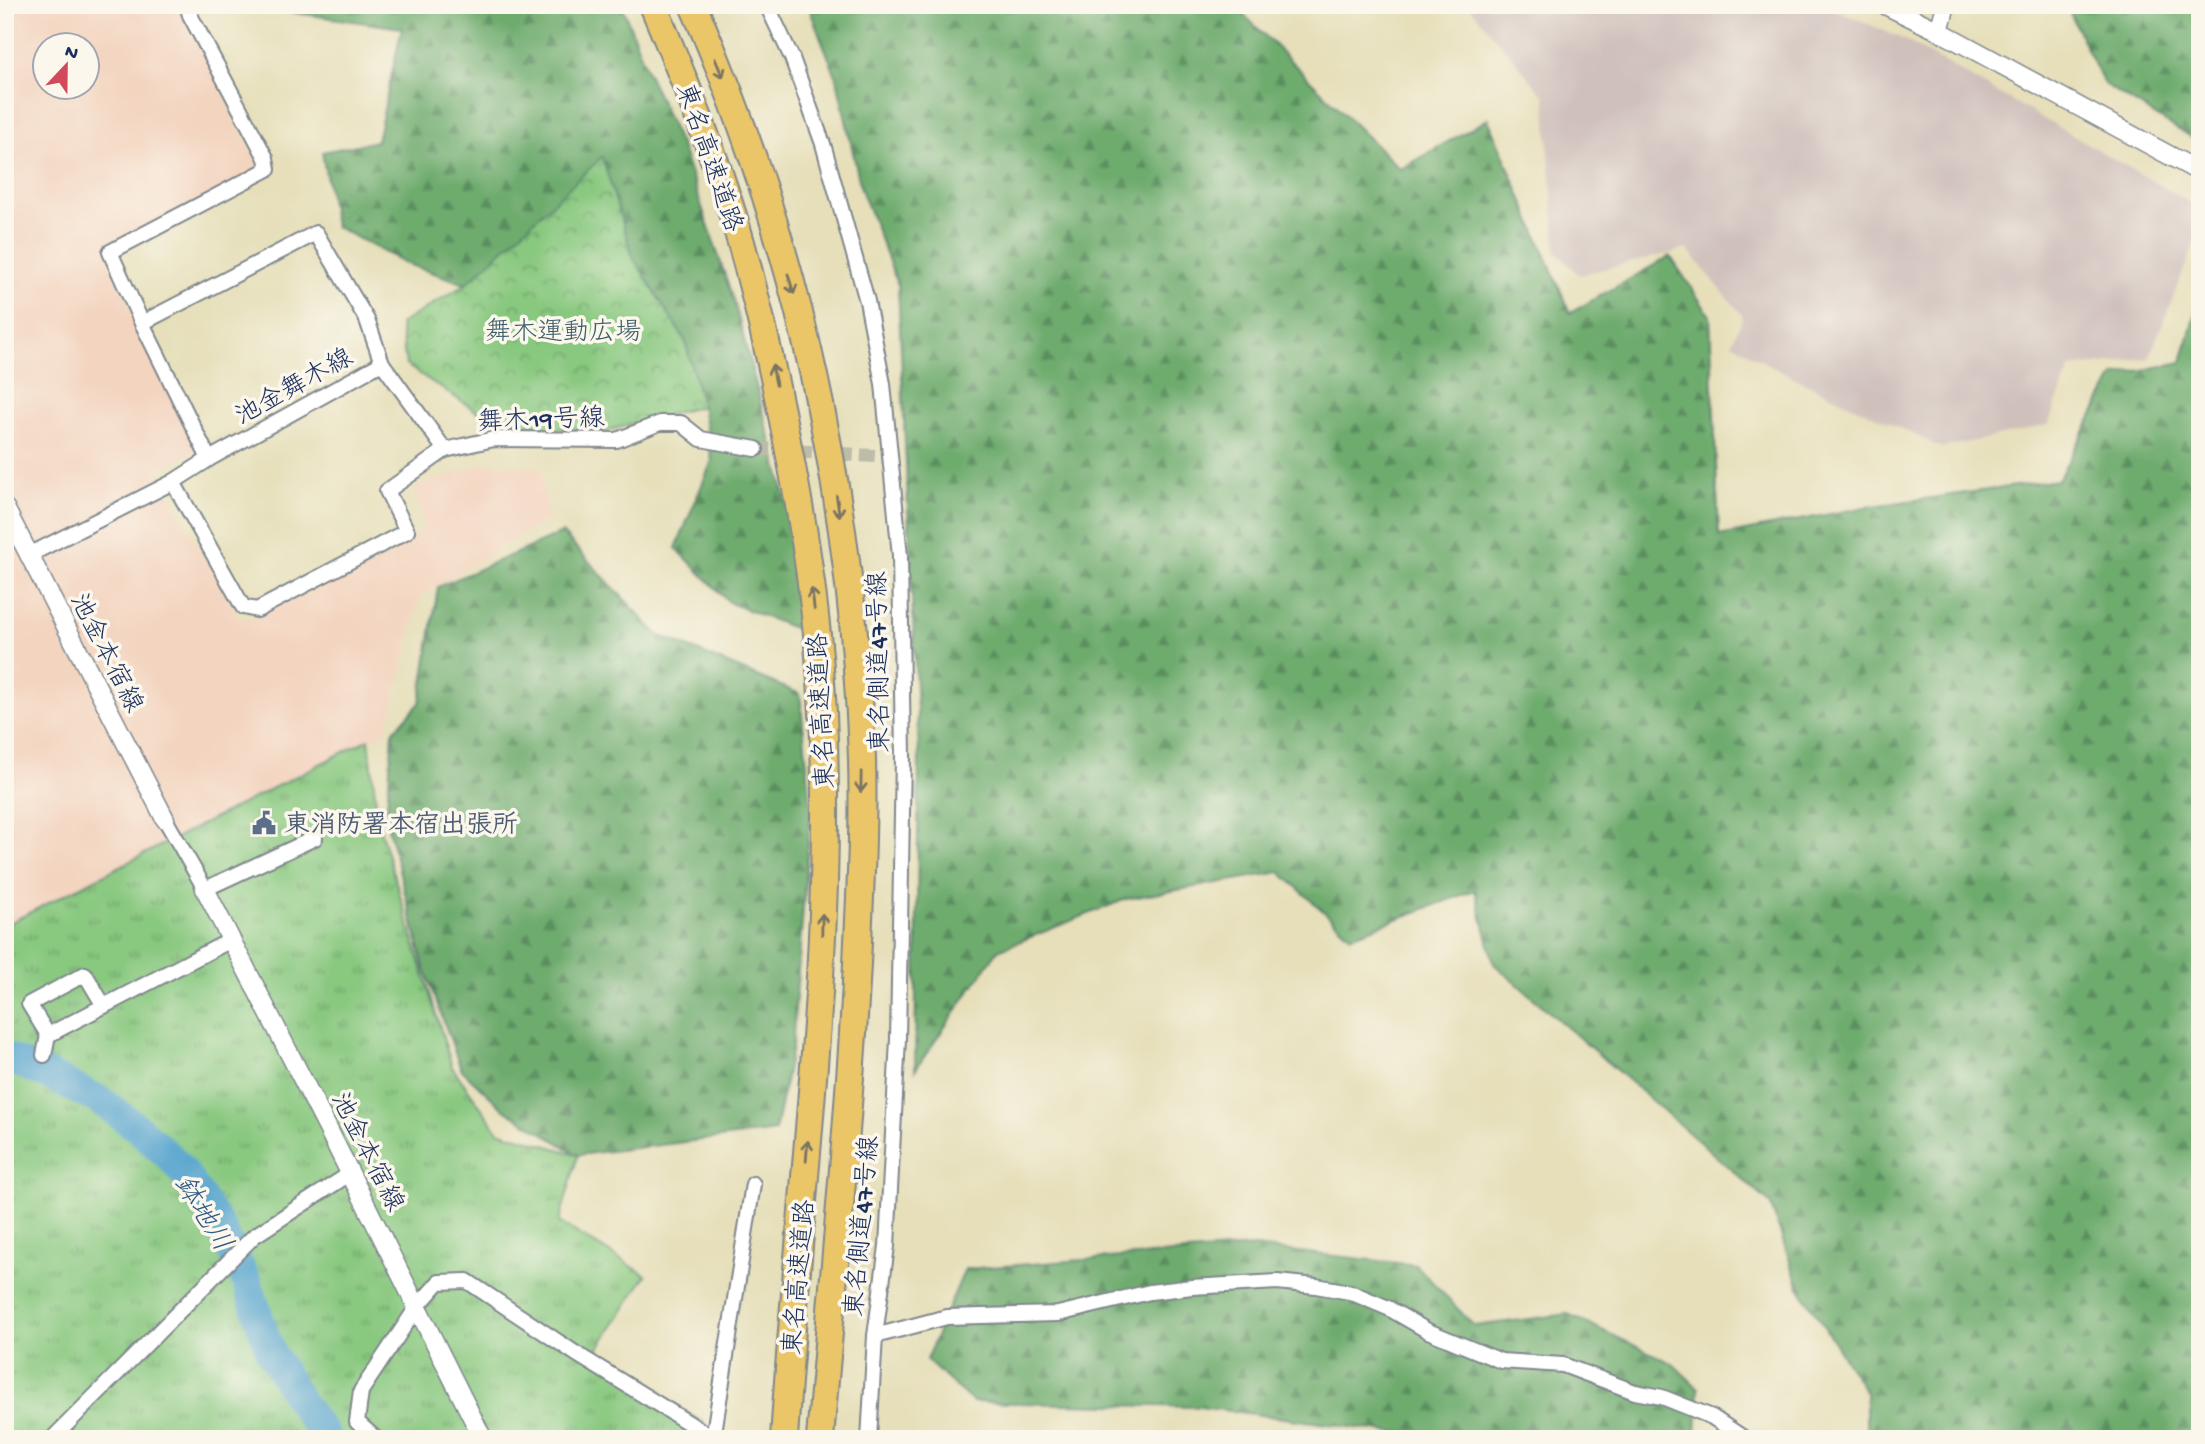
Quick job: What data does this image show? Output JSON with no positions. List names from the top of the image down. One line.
{"streets":{"highway":["東名高速道路"],"street":["池金舞木線","舞木19号線","池金本宿線","東名側道47号線"]},"water":["鉢地川"],"parks":["舞木運動広場"],"places":{"public building":["東消防署本宿出張所"]},"north":"top"}
